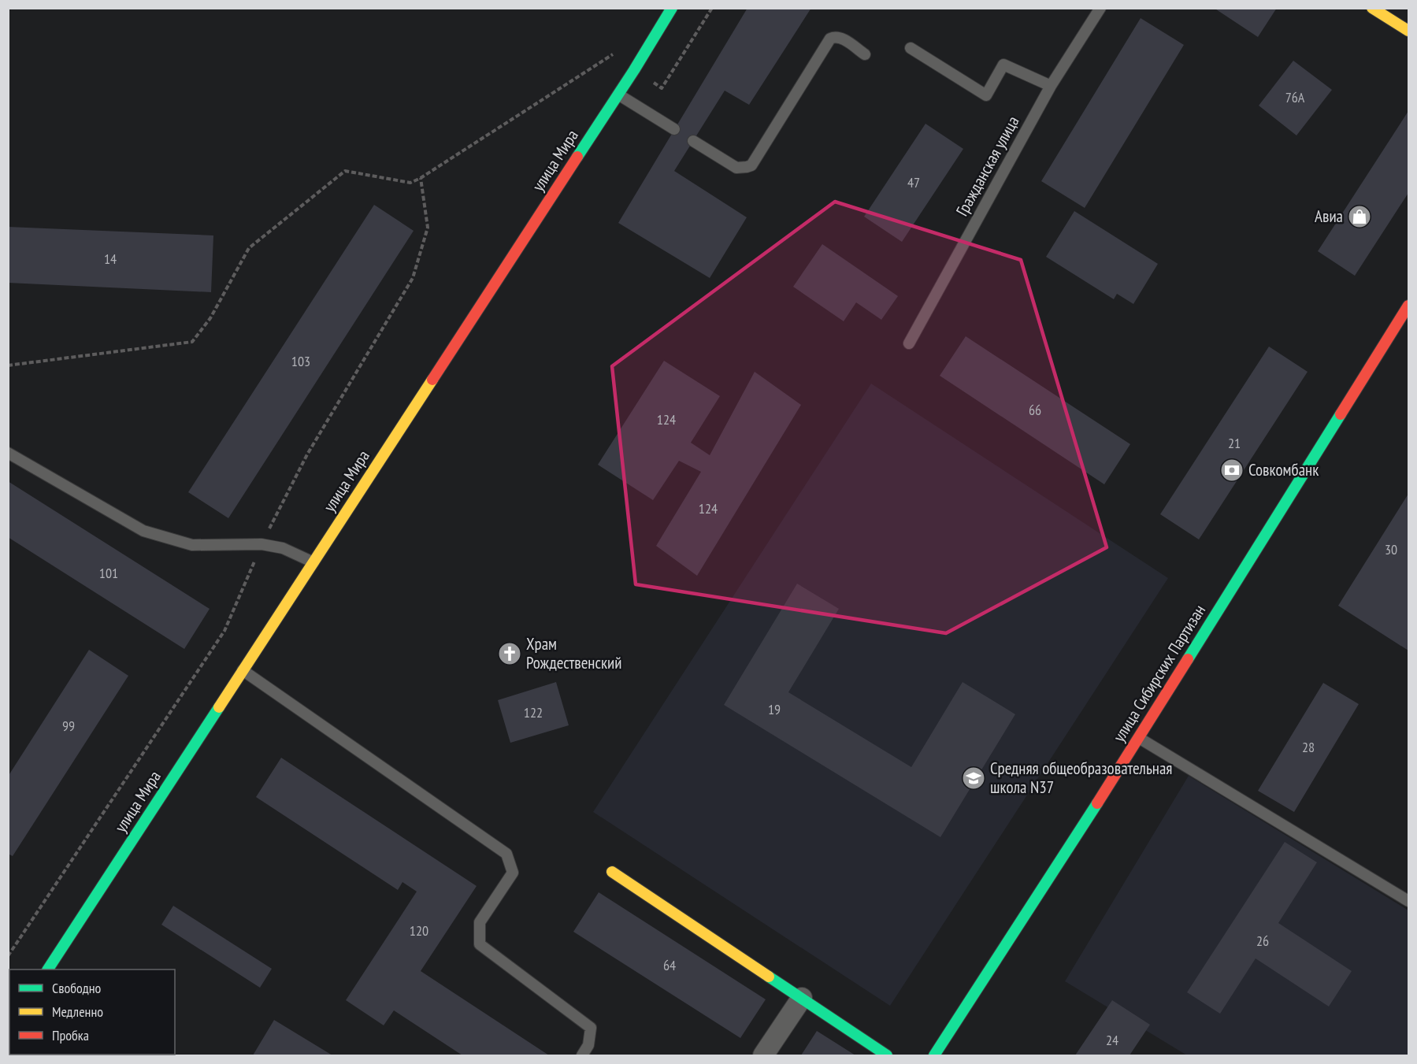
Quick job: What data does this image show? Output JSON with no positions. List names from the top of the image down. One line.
{"streets":{"street":["улица Мира","улица Сибирских Партизан"],"lane":["Гражданская улица"]},"places":{"shop":["Авиа"],"bank":["Совкомбанк"],"church":["Храм Рождественский"],"school or university":["Средняя общеобразовательная школа N37"]},"house_numbers":["76А","47","14","103","66","124","21","124","30","101","19","122","99","28","120","26","64","24"],"legend":["Свободно","Медленно","Пробка"]}
